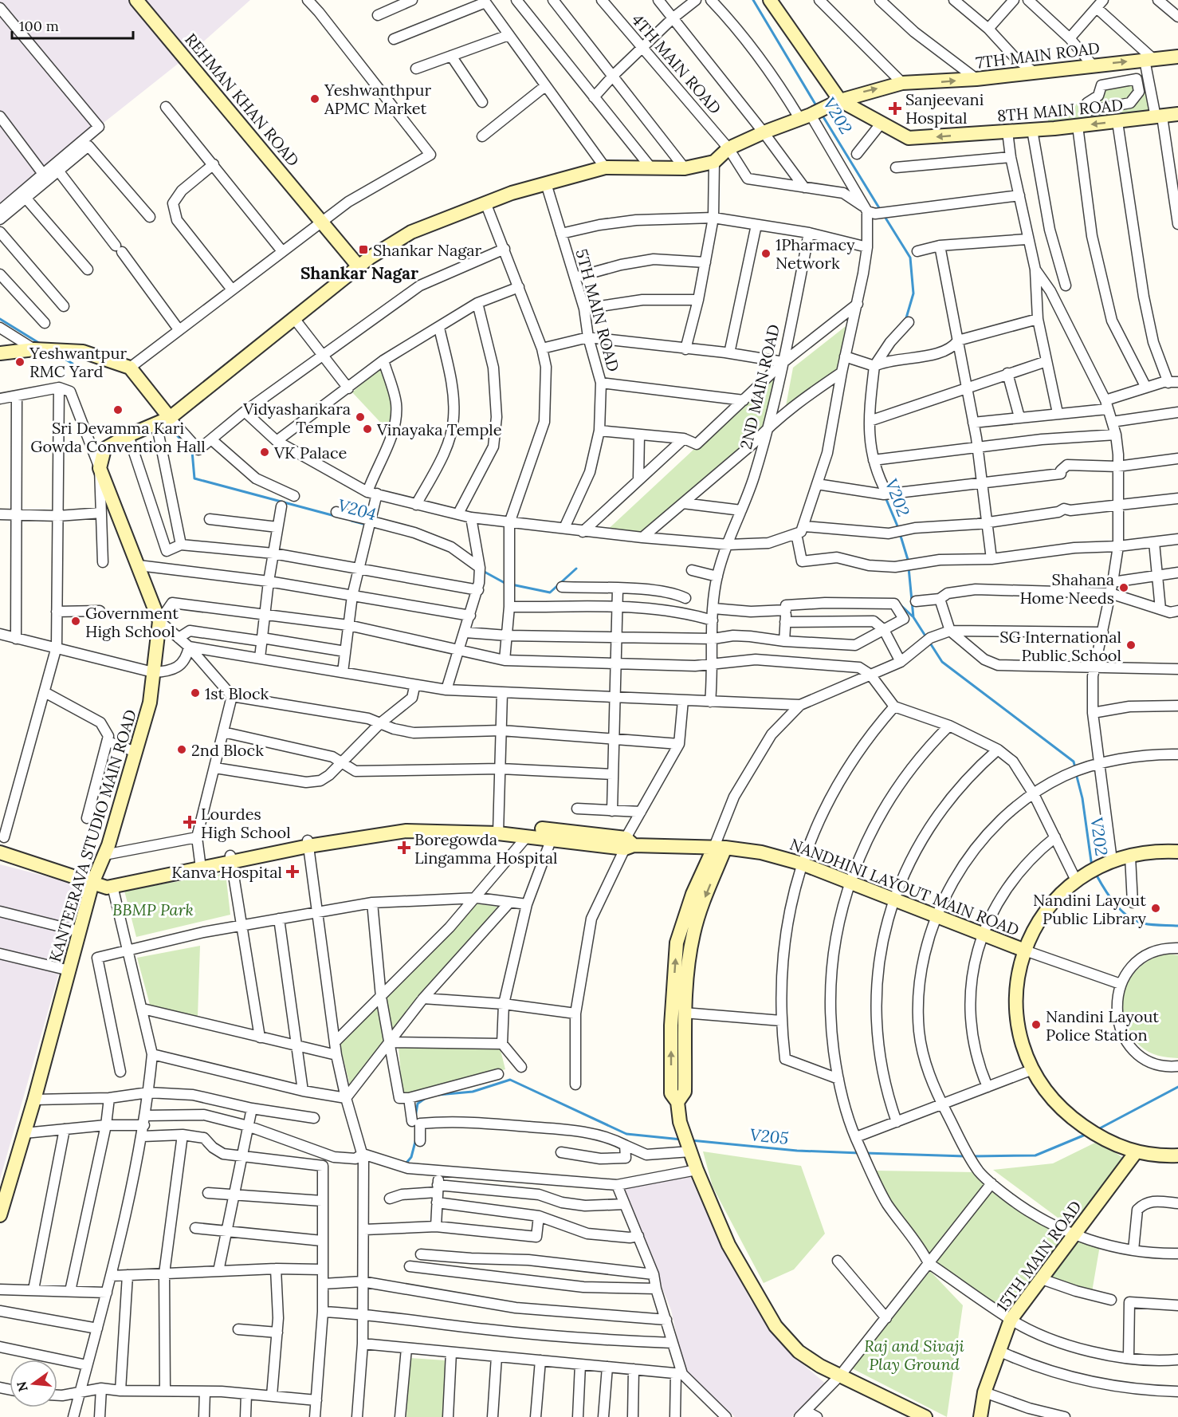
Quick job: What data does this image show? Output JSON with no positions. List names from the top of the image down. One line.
{"streets":{"street":["7TH MAIN ROAD","4TH MAIN ROAD","REHMAN KHAN ROAD","8TH MAIN ROAD","5TH MAIN ROAD","2ND MAIN ROAD","KANTEERAVA STUDIO MAIN ROAD","NANDHINI LAYOUT MAIN ROAD","15TH MAIN ROAD"]},"crossings":[["7TH MAIN ROAD","4TH MAIN ROAD"],["7TH MAIN ROAD","8TH MAIN ROAD"],["KANTEERAVA STUDIO MAIN ROAD","NANDHINI LAYOUT MAIN ROAD"]],"districts":["Shankar Nagar"],"water":["V202","V204","V205"],"parks":["BBMP Park","Raj and Sivaji Play Ground"],"places":{"other":["Yeshwanthpur APMC Market","1Pharmacy Network","Yeshwantpur RMC Yard","Sri Devamma Kari Gowda Convention Hall","Vidyashankara Temple","Vinayaka Temple","VK Palace","Shahana Home Needs","Government High School","SG International Public School","1st Block","2nd Block","Nandini Layout Public Library","Nandini Layout Police Station"],"health":["Sanjeevani Hospital","Lourdes High School","Boregowda Lingamma Hospital","Kanva Hospital"],"transit":["Shankar Nagar"]},"scale_bar":"100 m","north":"left"}
